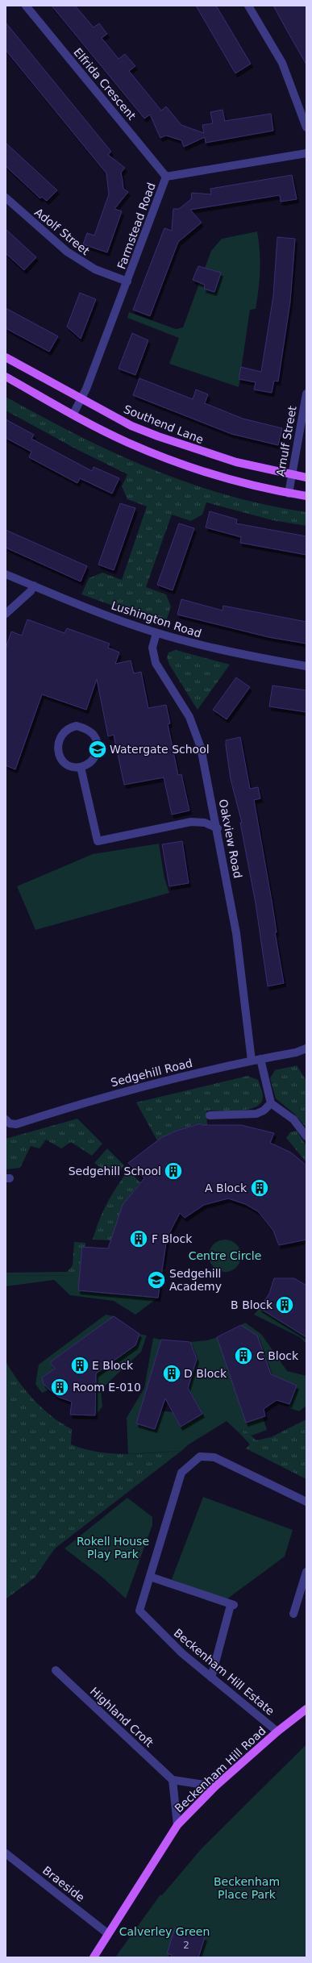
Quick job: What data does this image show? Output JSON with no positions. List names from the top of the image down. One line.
{"streets":{"main road":["Southend Lane","Beckenham Hill Road"],"street":["Elfrida Crescent","Farmstead Road","Adolf Street","Arnulf Street","Lushington Road","Oakview Road","Sedgehill Road","Beckenham Hill Estate","Highland Croft","Braeside"]},"crossings":[["Elfrida Crescent","Farmstead Road"],["Farmstead Road","Adolf Street"],["Farmstead Road","Southend Lane"],["Southend Lane","Arnulf Street"],["Lushington Road","Oakview Road"],["Oakview Road","Sedgehill Road"],["Beckenham Hill Estate","Beckenham Hill Road"],["Beckenham Hill Road","Braeside"]],"parks":["Centre Circle","Rokell House Play Park","Beckenham Place Park","Calverley Green"],"places":{"school or university":["Watergate School","Sedgehill Academy"],"building":["Sedgehill School","A Block","F Block","B Block","C Block","E Block","D Block","Room E-010"]},"house_numbers":["2"]}
